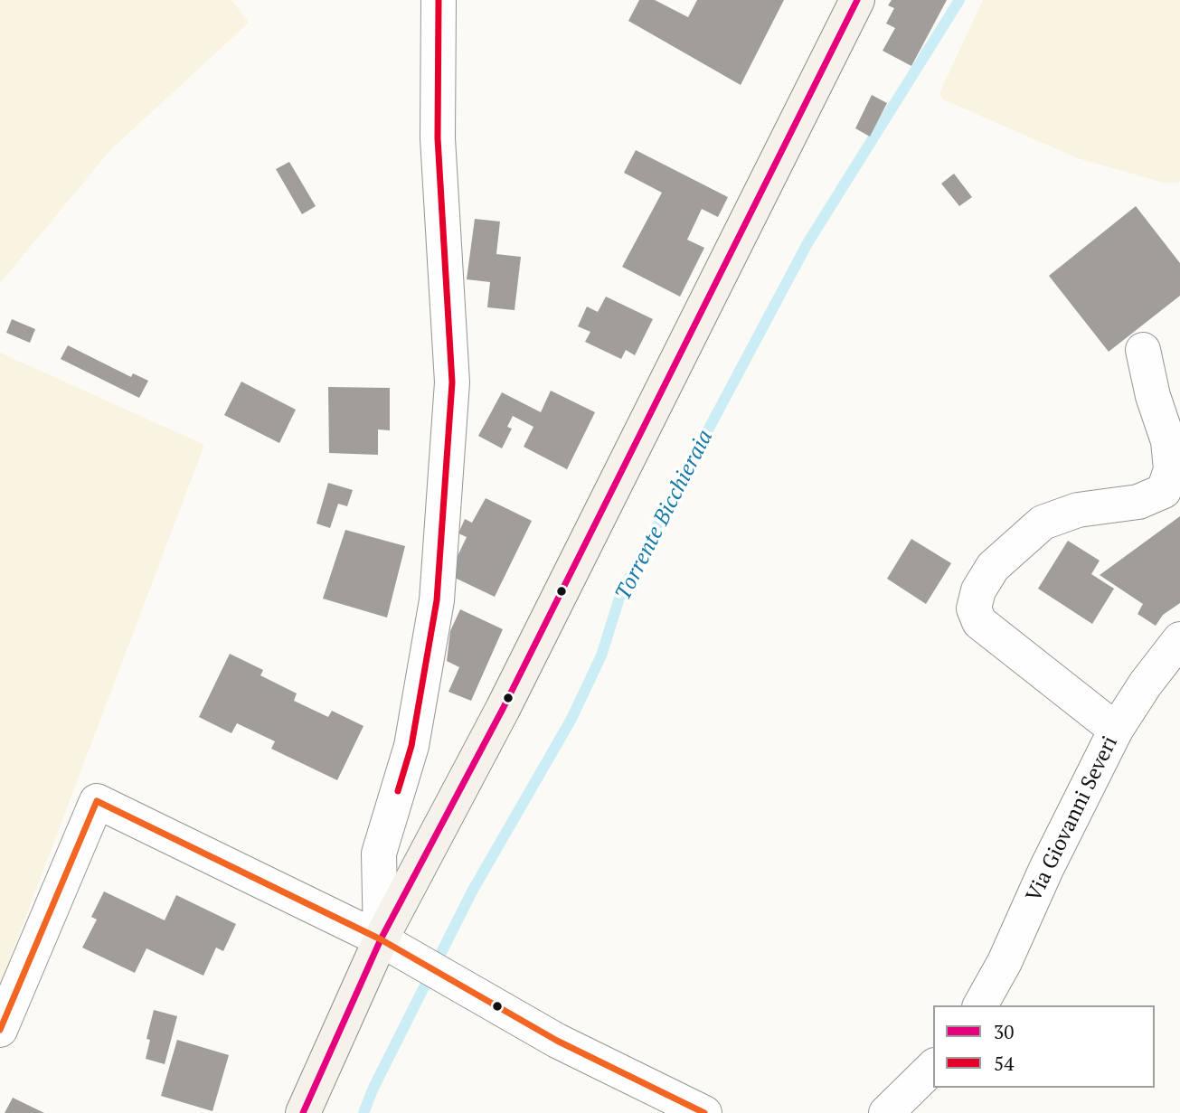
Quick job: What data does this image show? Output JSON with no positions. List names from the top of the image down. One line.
{"streets":{"street":["Via Giovanni Severi"]},"water":["Torrente Bicchieraia"],"lines":["transit line 30","transit line 54"],"legend":["30","54"]}
